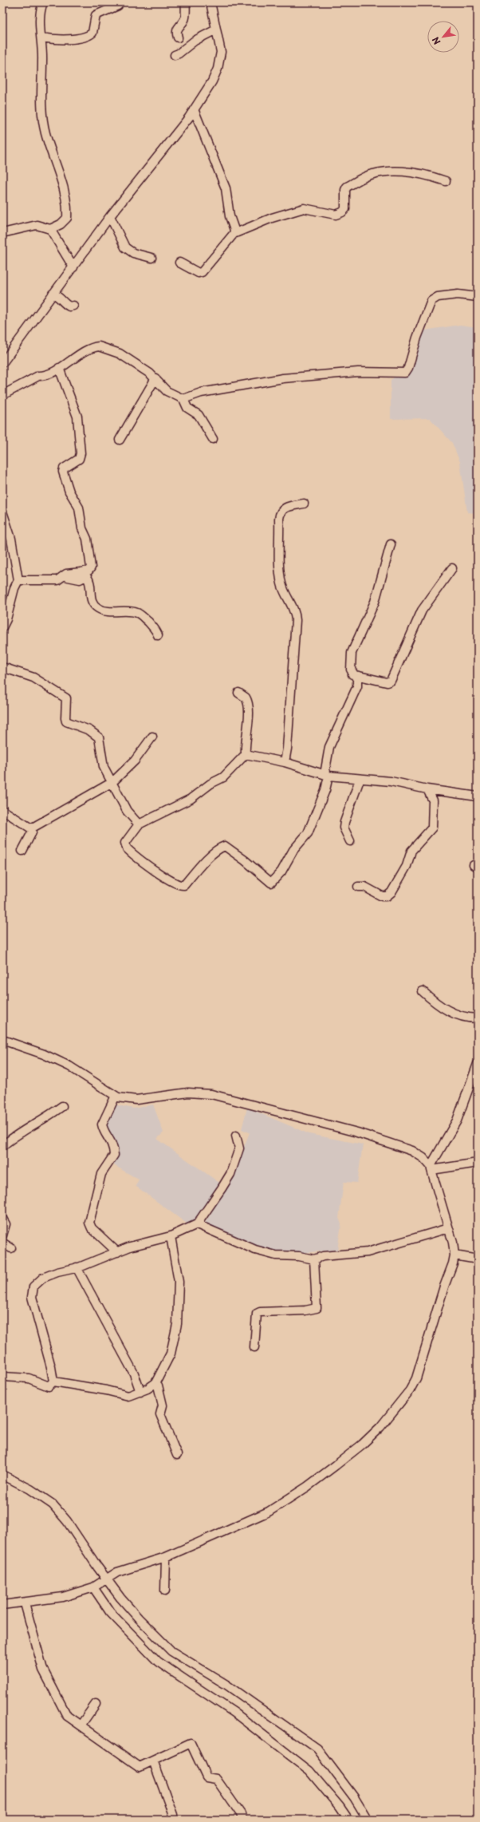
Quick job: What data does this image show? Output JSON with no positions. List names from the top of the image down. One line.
{"north":"bottom left"}
